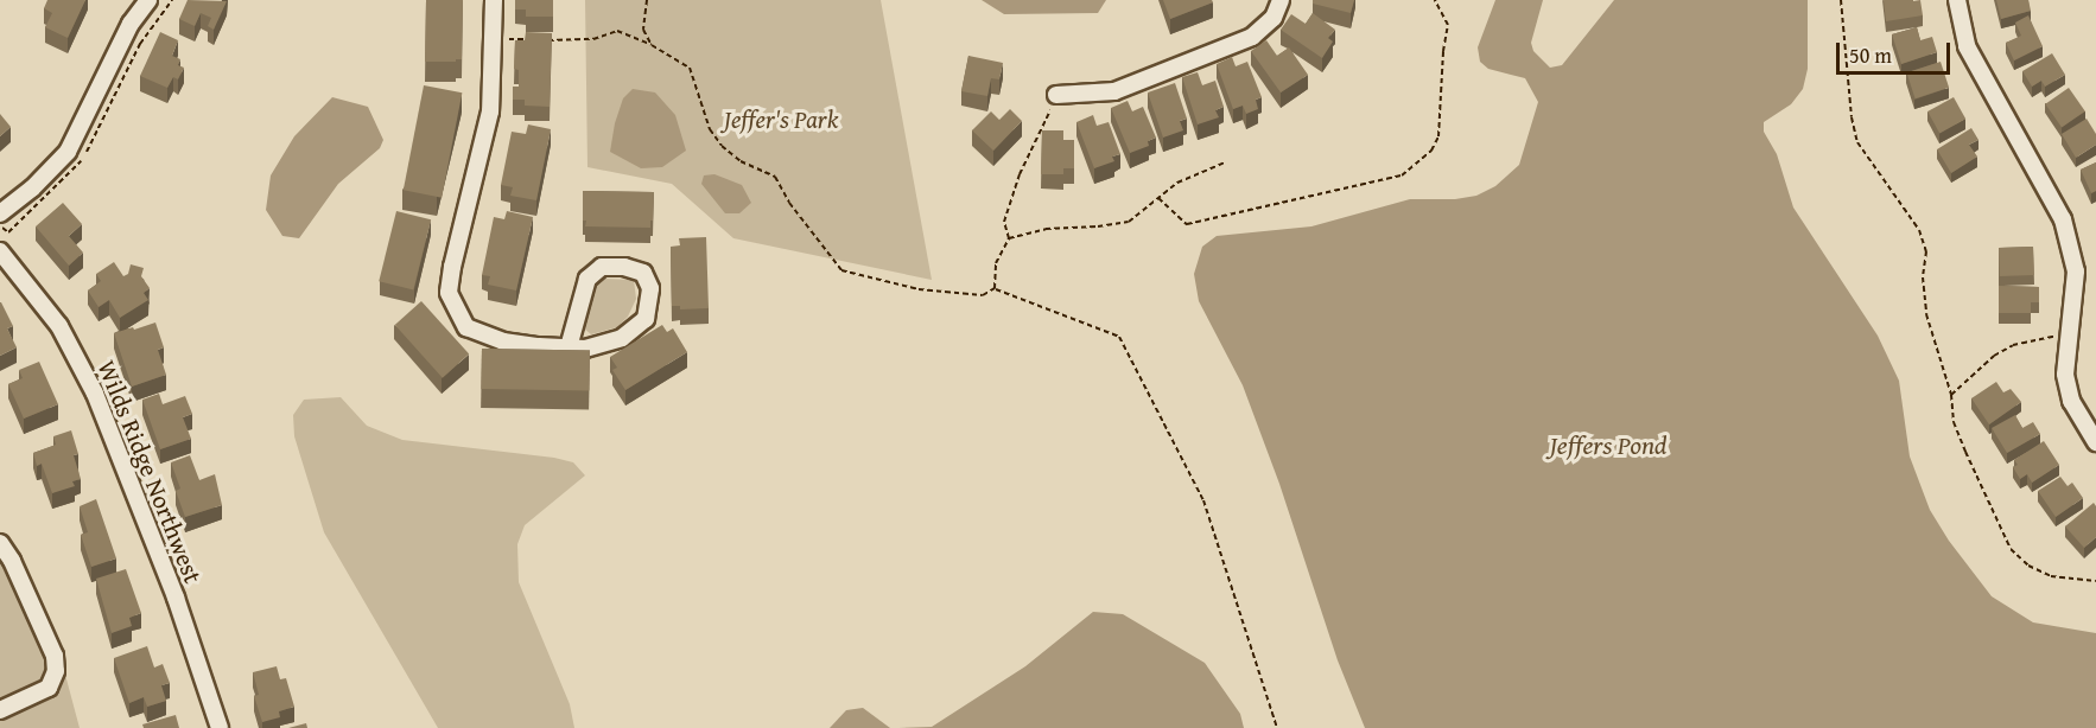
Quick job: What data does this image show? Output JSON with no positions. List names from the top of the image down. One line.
{"streets":{"street":["Wilds Ridge Northwest"]},"water":["Jeffers Pond"],"parks":["Jeffer's Park"],"scale_bar":"50 m"}
